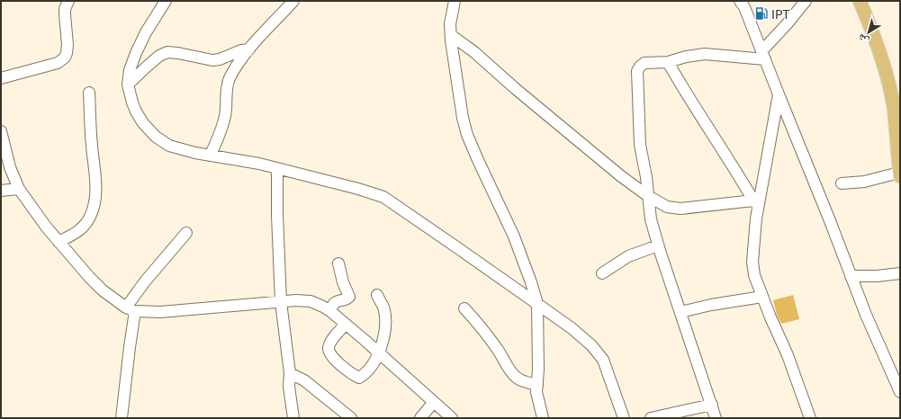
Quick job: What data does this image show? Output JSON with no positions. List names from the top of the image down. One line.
{"places":{"fuel station":["IPT"]},"north":"bottom left"}
